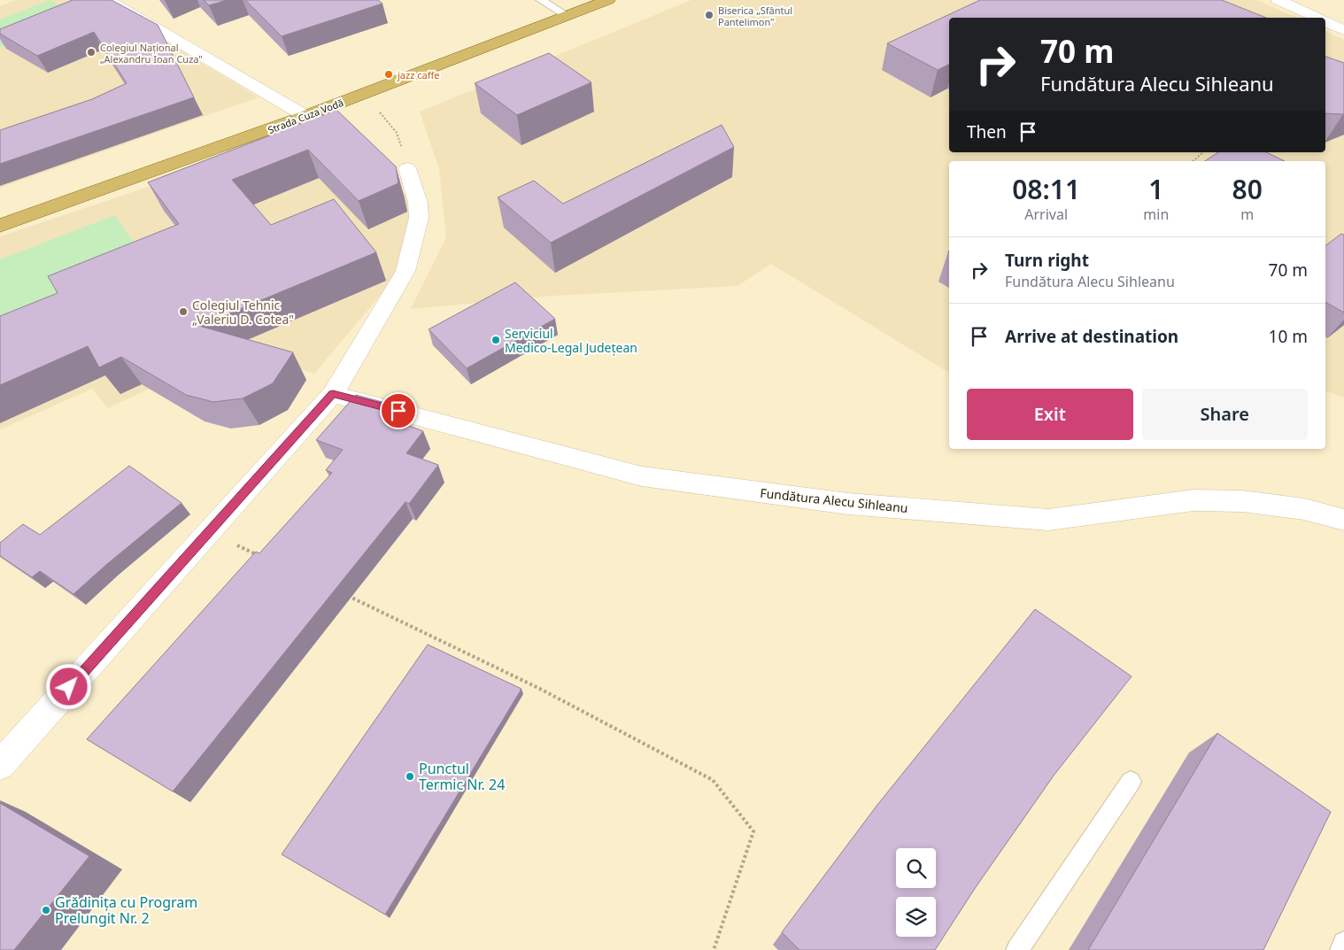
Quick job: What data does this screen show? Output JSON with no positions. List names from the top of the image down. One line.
{"streets":{"main road":["Strada Cuza Vodă"],"street":["Fundătura Alecu Sihleanu"]},"places":["Biserica „Sfântul Pantelimon\"","Colegiul Național „Alexandru Ioan Cuza\"","jazz caffe","Colegiul Tehnic „Valeriu D. Cotea\"","Serviciul Medico-Legal Județean","Punctul Termic Nr. 24","Grădinița cu Program Prelungit Nr. 2"],"page":{"turn":["70 m","Fundătura Alecu Sihleanu"],"then":"Then","eta":["08:11","Arrival","1","min","80","m"],"list":[{"name":"Turn right","note":"Fundătura Alecu Sihleanu","value":"70 m"},{"name":"Arrive at destination","value":"10 m"}],"buttons":["Exit","Share"]}}
